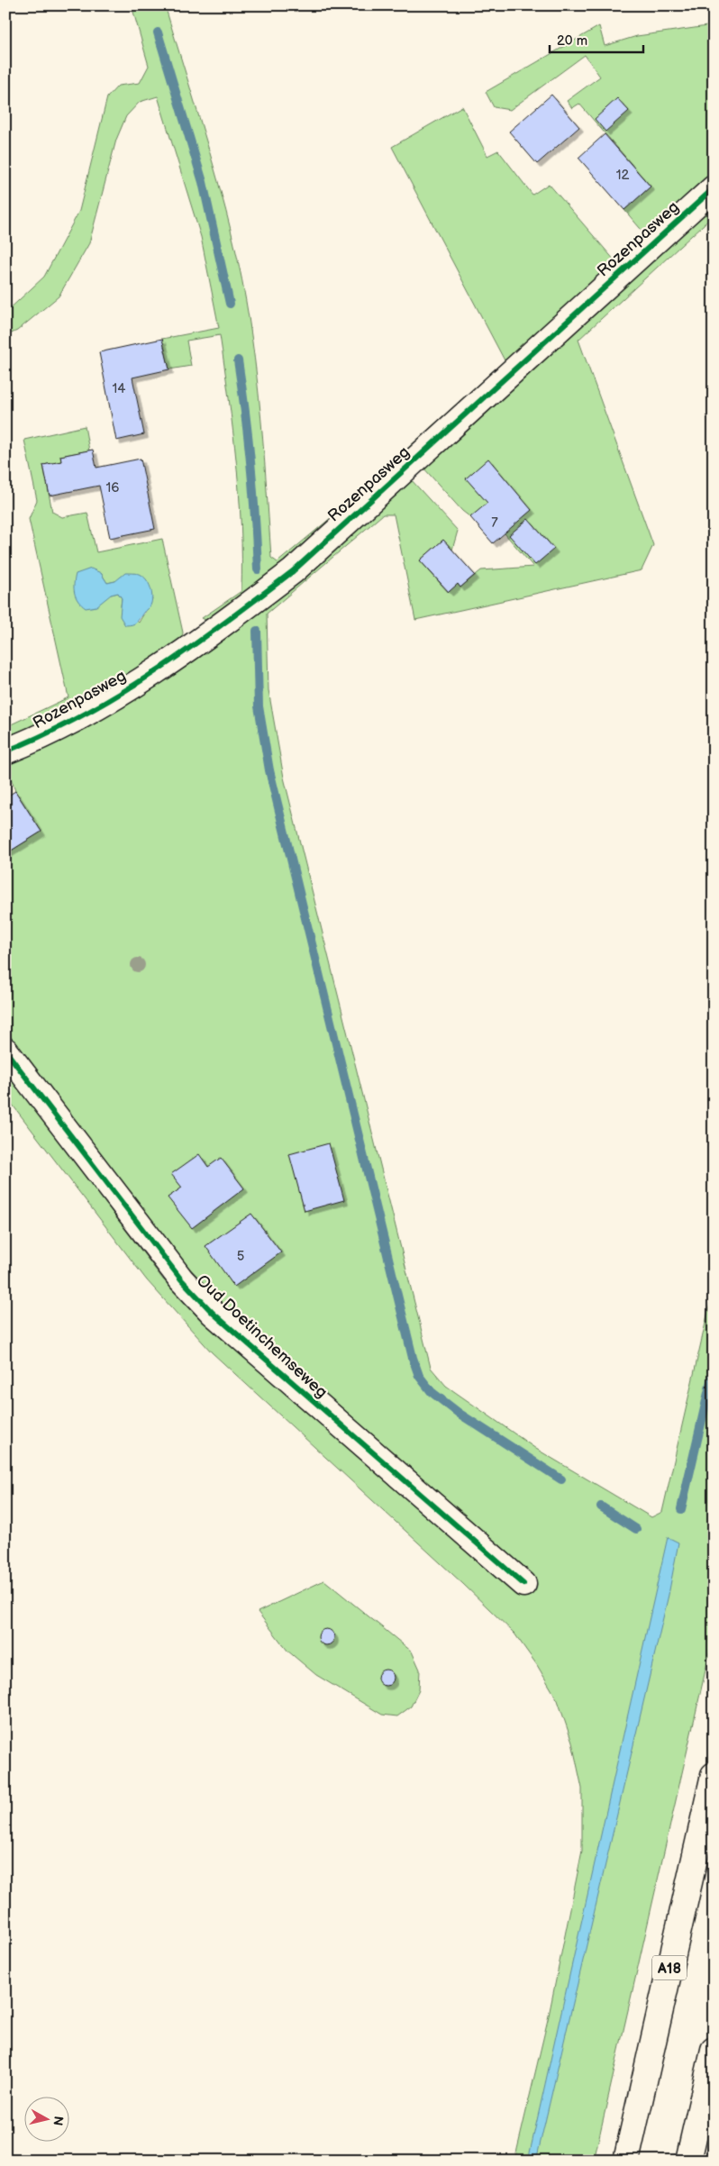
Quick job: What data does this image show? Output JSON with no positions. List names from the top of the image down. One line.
{"streets":{"main road":["Rozenpasweg","Oud Doetinchemseweg","A18"]},"house_numbers":["12","14","16","7","5"],"scale_bar":"20 m","north":"right"}
